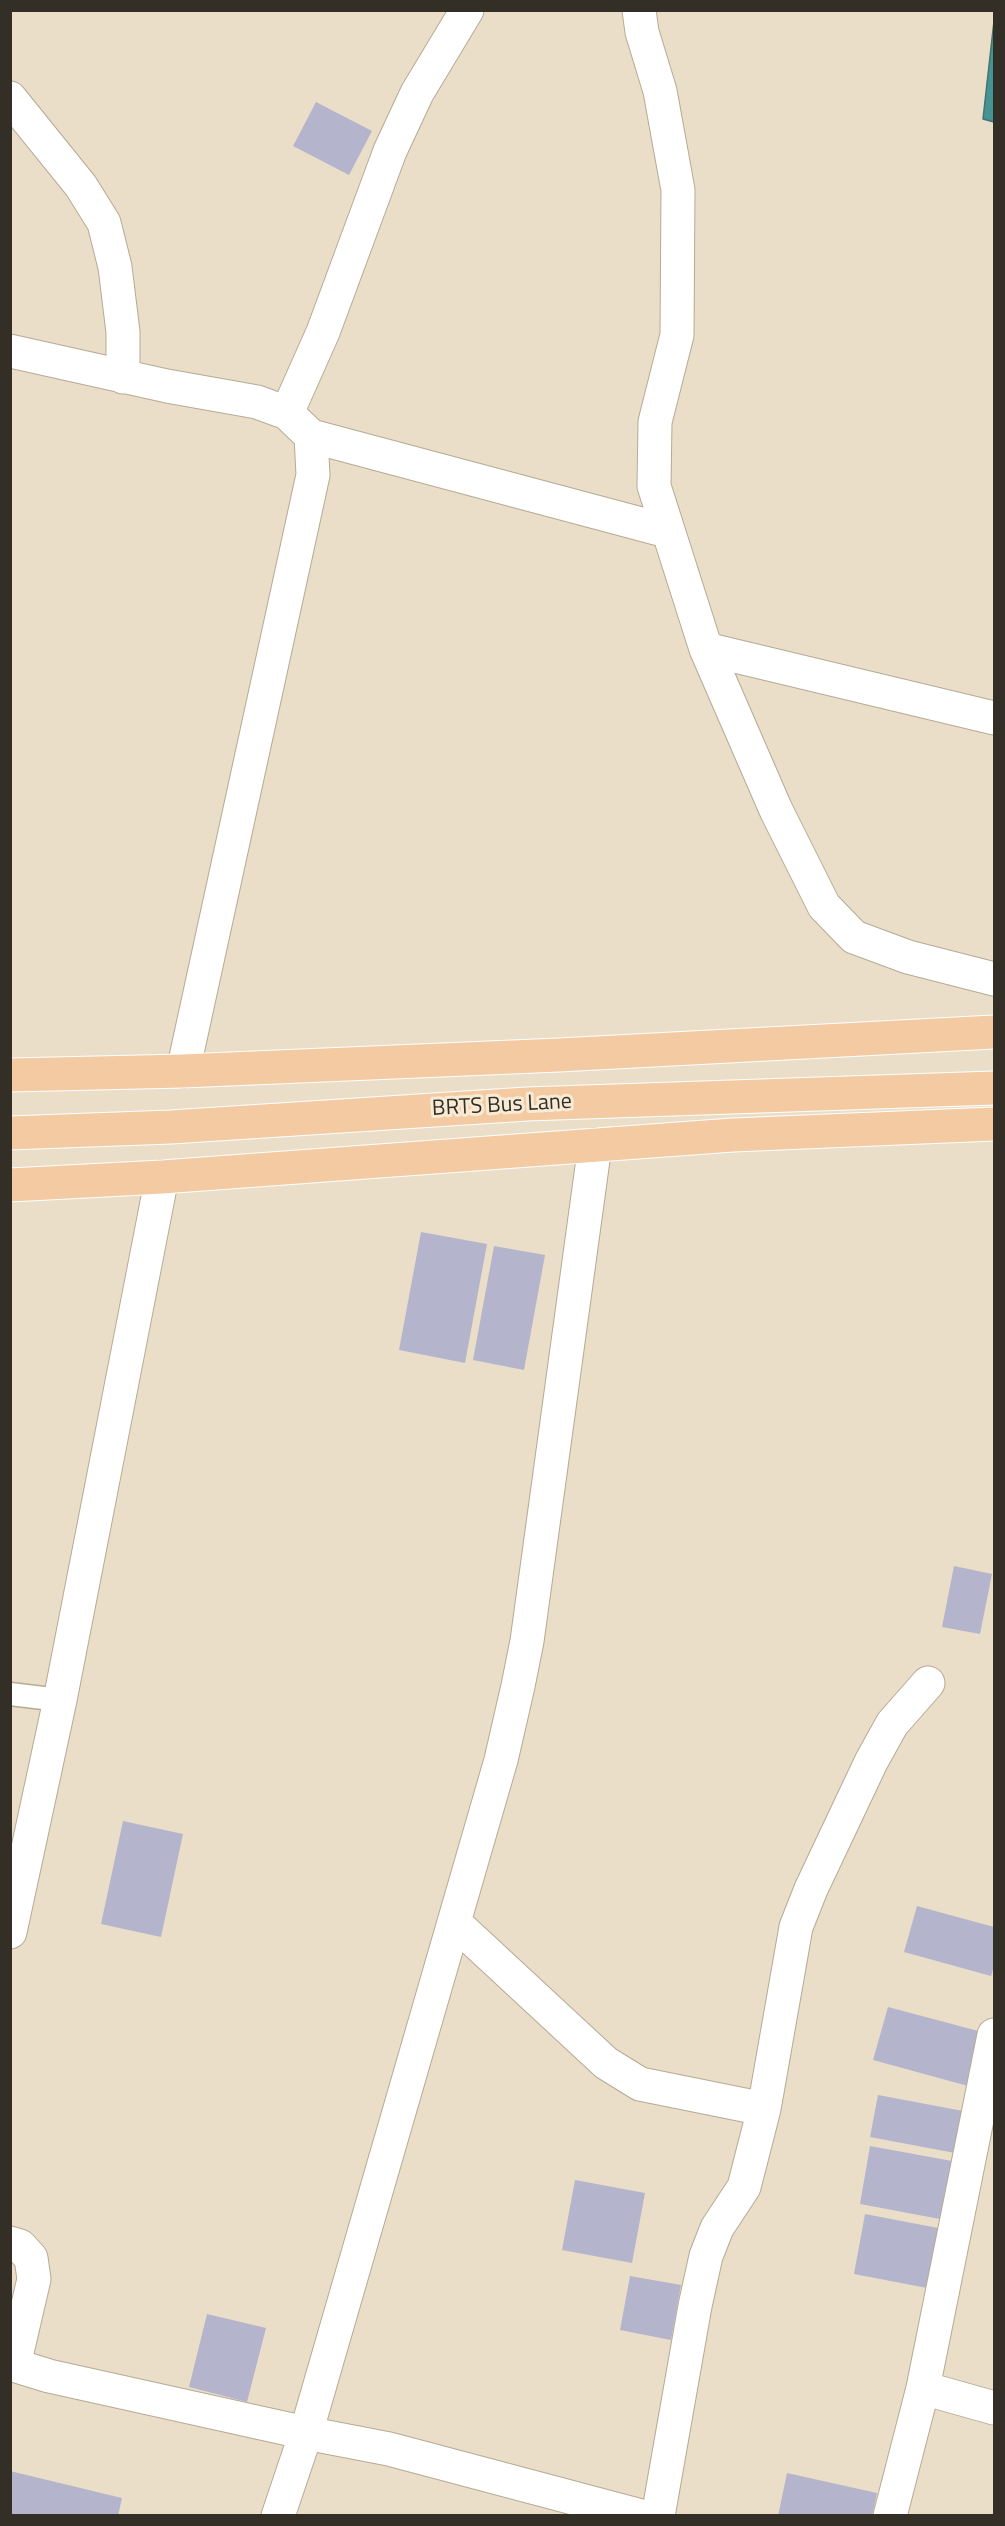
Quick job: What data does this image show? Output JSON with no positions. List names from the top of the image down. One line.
{"streets":{"main road":["BRTS Bus Lane"]}}
